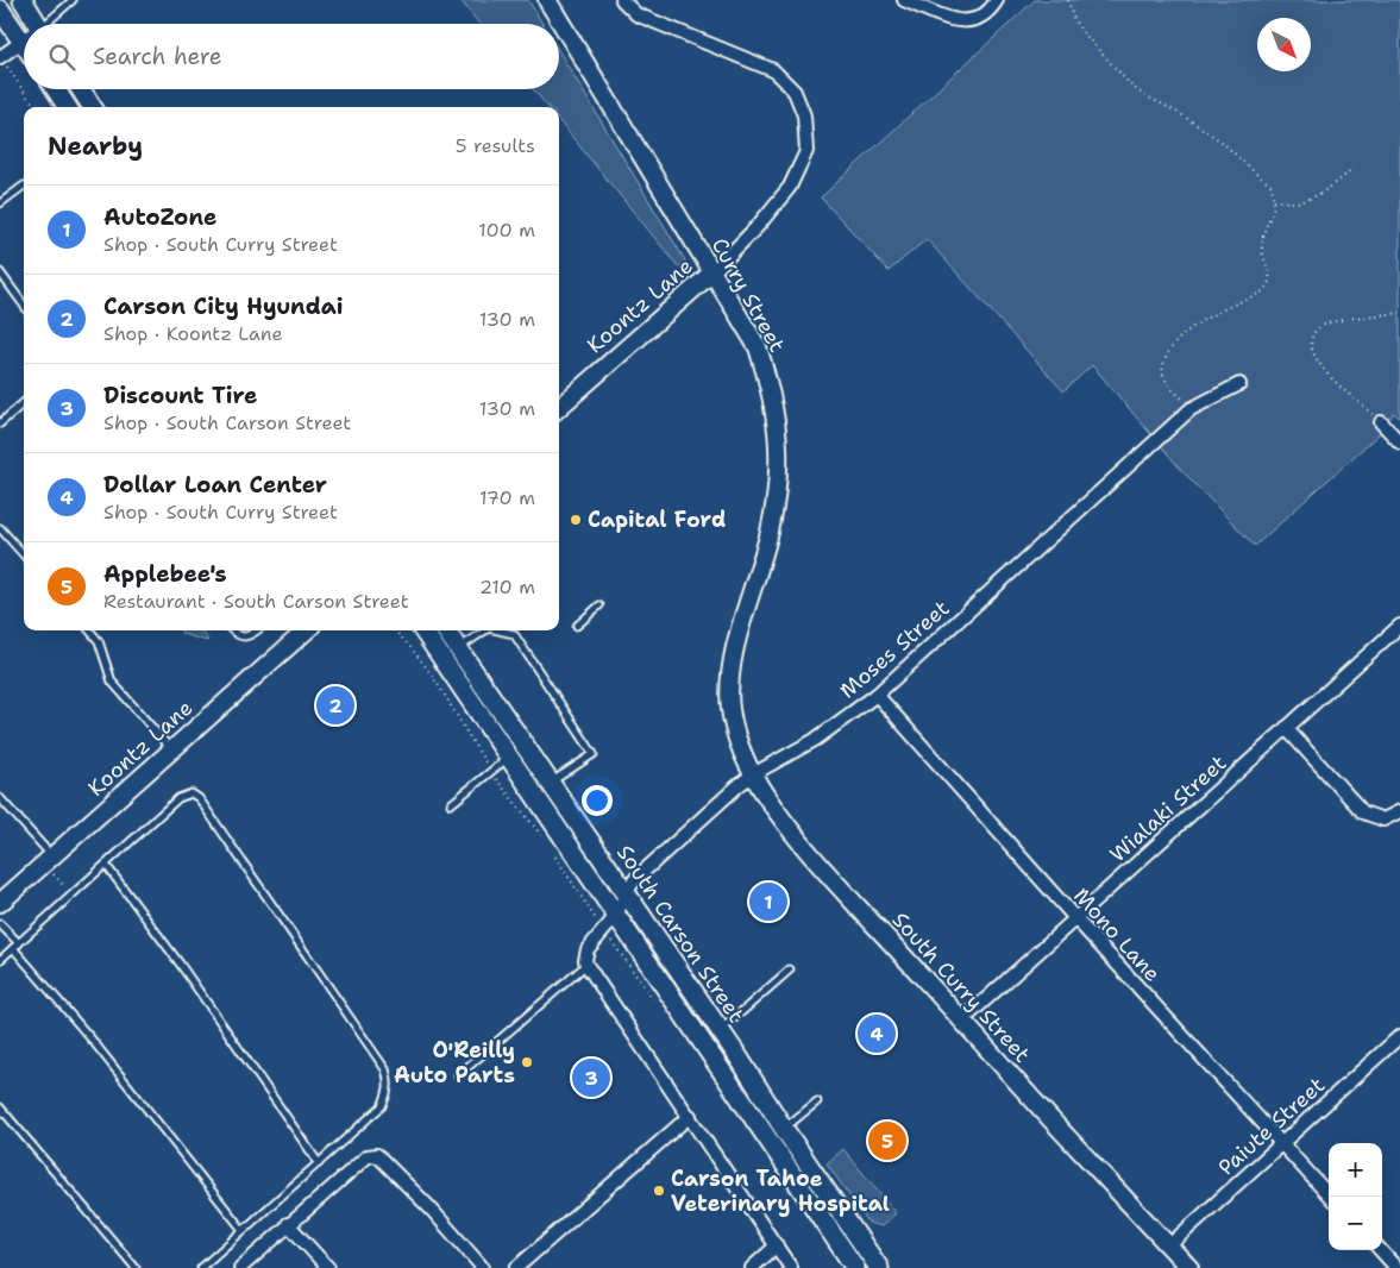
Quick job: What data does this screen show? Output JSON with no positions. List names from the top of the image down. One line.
{"streets":{"main road":["South Carson Street"],"street":["Curry Street","Koontz Lane","Moses Street","Wialaki Street","Mono Lane","South Curry Street","Paiute Street"]},"crossings":[["Curry Street","Koontz Lane"],["Curry Street","South Curry Street"],["Moses Street","South Carson Street"],["Moses Street","Mono Lane"],["Moses Street","South Curry Street"],["Wialaki Street","Mono Lane"],["Wialaki Street","South Curry Street"],["Mono Lane","Paiute Street"],["South Curry Street","Paiute Street"]],"places":["Capital Ford","O'Reilly Auto Parts","Carson Tahoe Veterinary Hospital"],"north":"bottom right","page":{"search":"Search here","heading":["Nearby","5 results"],"list":[{"mark":"1","name":"AutoZone","note":"Shop · South Curry Street","value":"100 m"},{"mark":"2","name":"Carson City Hyundai","note":"Shop · Koontz Lane","value":"130 m"},{"mark":"3","name":"Discount Tire","note":"Shop · South Carson Street","value":"130 m"},{"mark":"4","name":"Dollar Loan Center","note":"Shop · South Curry Street","value":"170 m"},{"mark":"5","name":"Applebee's","note":"Restaurant · South Carson Street","value":"210 m"}],"pins":["2","1","4","3","5"],"map_buttons":["+","−"]}}
